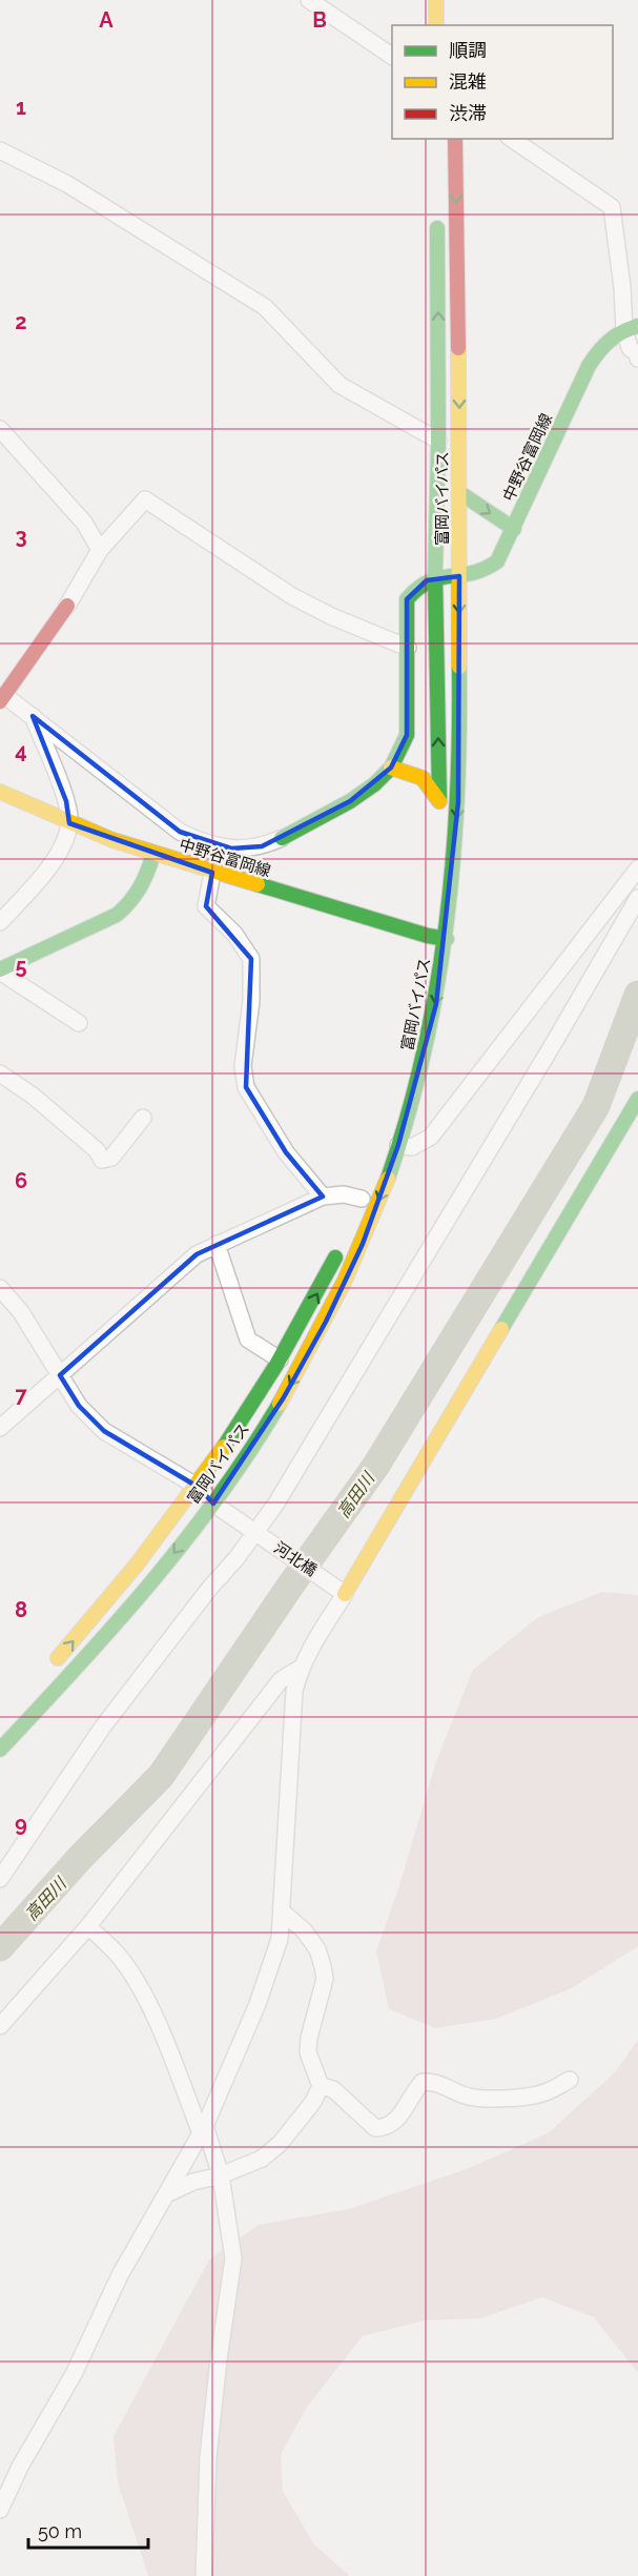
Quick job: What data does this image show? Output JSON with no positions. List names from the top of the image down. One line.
{"streets":{"main road":["中野谷富岡線","富岡バイパス"],"street":["河北橋"]},"crossings":[["中野谷富岡線","富岡バイパス"],["富岡バイパス","河北橋"]],"water":["高田川"],"legend":["順調","混雑","渋滞"],"scale_bar":"50 m","grid":{"columns":["A","B"],"rows":["1","2","3","4","5","6","7","8","9"]}}
